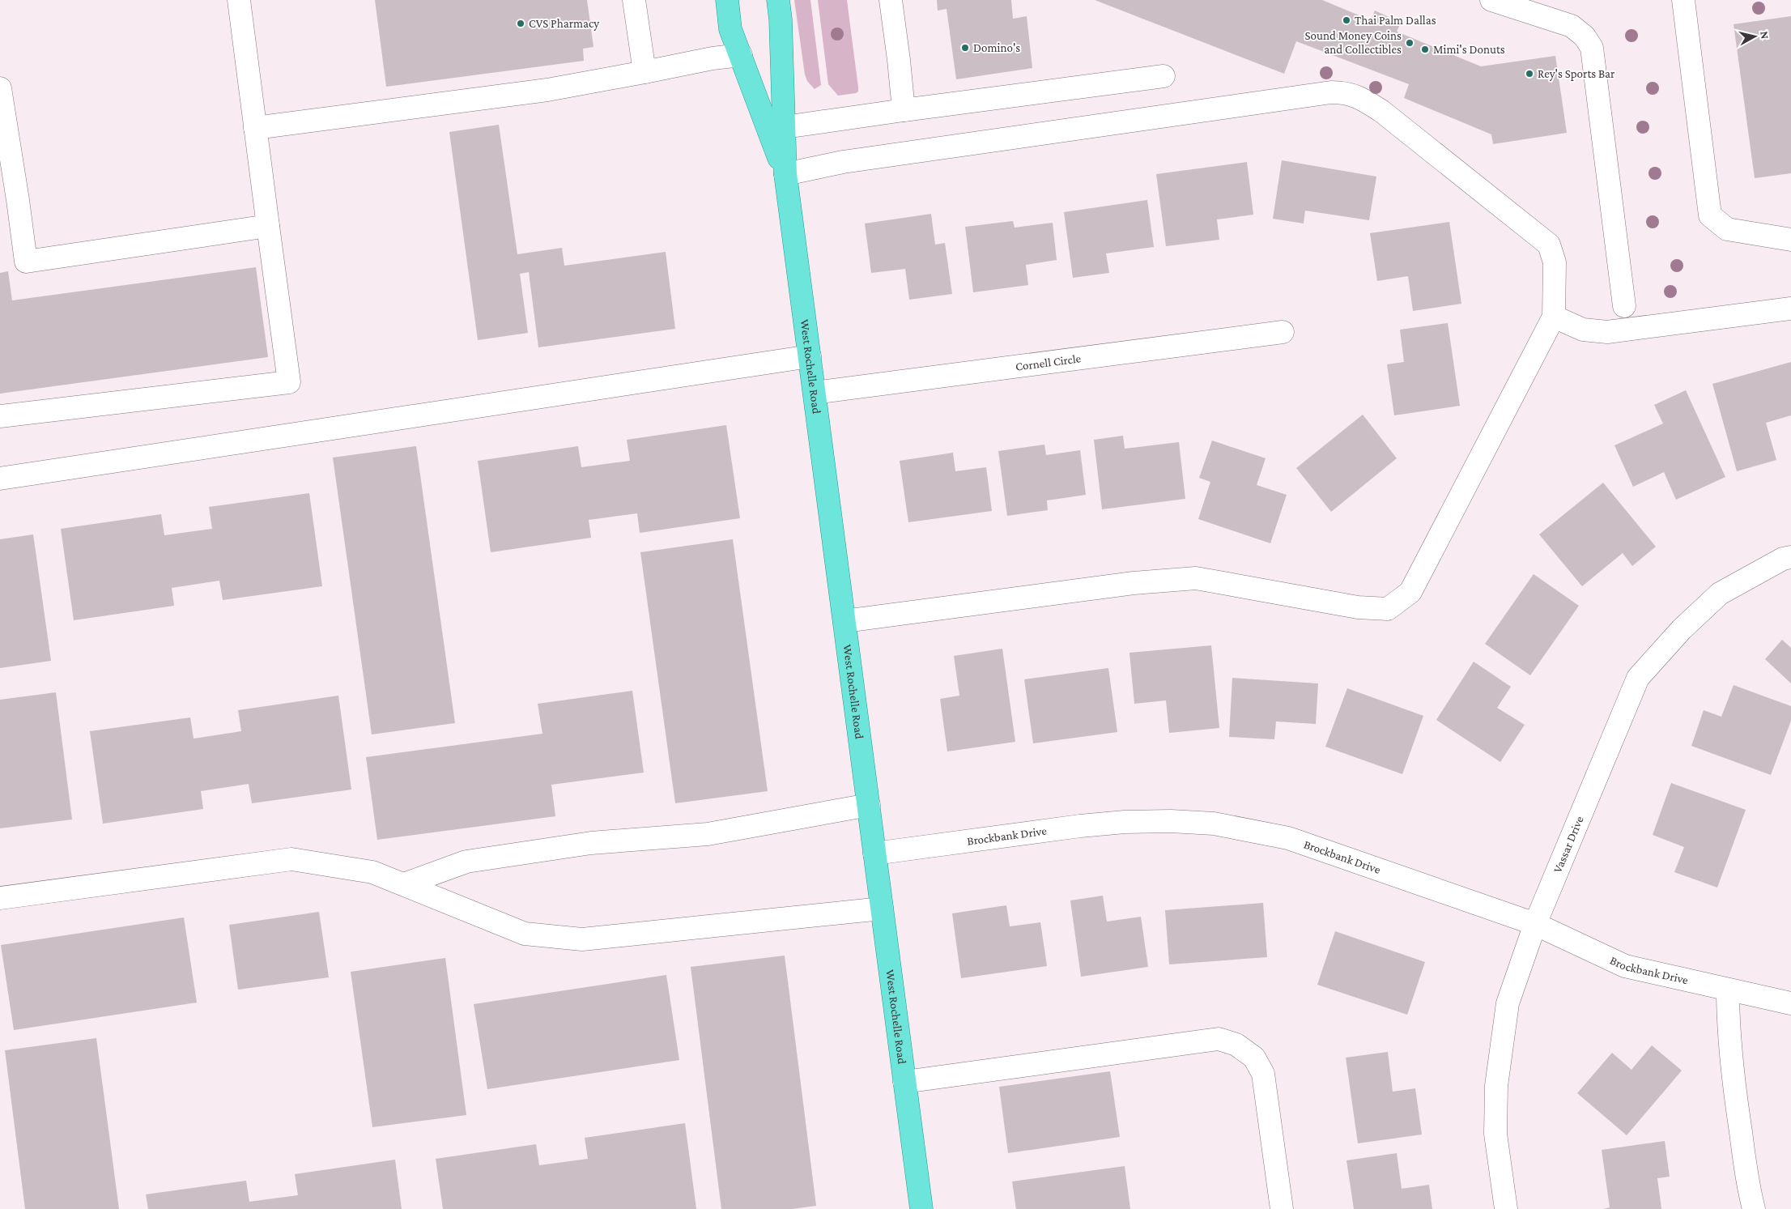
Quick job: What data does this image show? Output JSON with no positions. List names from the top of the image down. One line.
{"streets":{"main road":["West Rochelle Road"],"street":["Cornell Circle","Brockbank Drive","Vassar Drive"]},"crossings":[["Cornell Circle","West Rochelle Road"],["West Rochelle Road","Brockbank Drive"],["Brockbank Drive","Vassar Drive"]],"places":["Thai Palm Dallas","CVS Pharmacy","Sound Money Coins and Collectibles","Domino's","Mimi's Donuts","Rey's Sports Bar"],"north":"right"}
